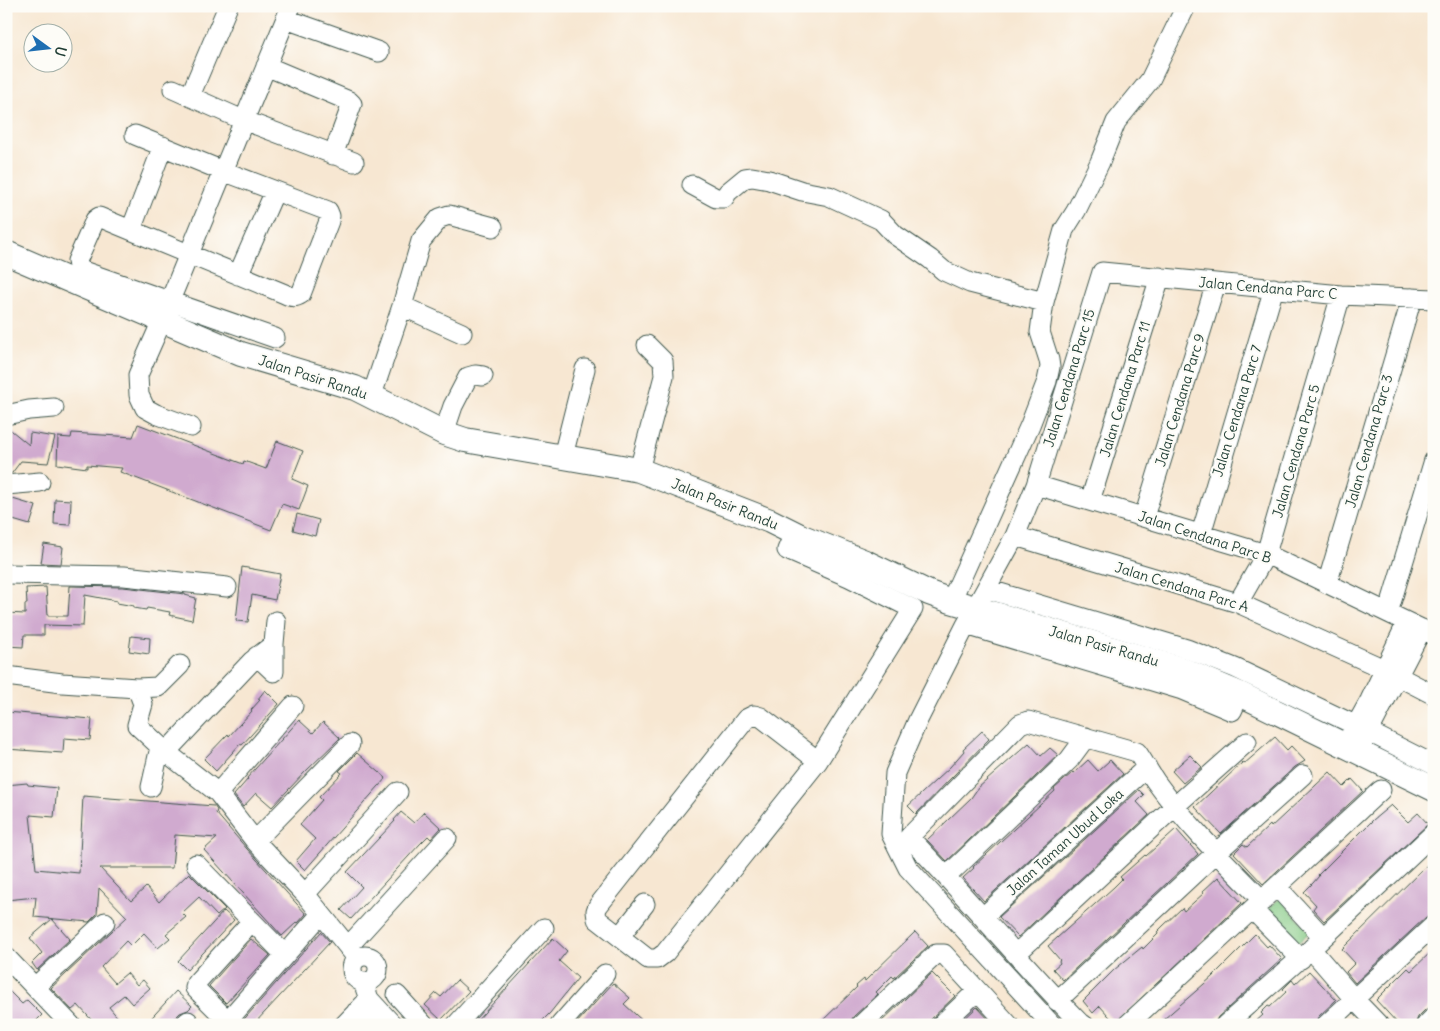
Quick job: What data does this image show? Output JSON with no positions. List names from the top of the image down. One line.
{"streets":{"main road":["Jalan Pasir Randu"],"street":["Jalan Cendana Parc C","Jalan Cendana Parc 15","Jalan Cendana Parc 11","Jalan Cendana Parc 9","Jalan Cendana Parc 7","Jalan Cendana Parc 3","Jalan Cendana Parc 5","Jalan Cendana Parc B","Jalan Cendana Parc A","Jalan Taman Ubud Loka"]},"crossings":[["Jalan Cendana Parc C","Jalan Cendana Parc 15"],["Jalan Cendana Parc C","Jalan Cendana Parc 11"],["Jalan Cendana Parc C","Jalan Cendana Parc 9"],["Jalan Cendana Parc C","Jalan Cendana Parc 7"],["Jalan Cendana Parc C","Jalan Cendana Parc 3"],["Jalan Cendana Parc C","Jalan Cendana Parc 5"],["Jalan Pasir Randu","Jalan Cendana Parc 15"],["Jalan Cendana Parc 15","Jalan Cendana Parc B"],["Jalan Cendana Parc 15","Jalan Cendana Parc A"],["Jalan Cendana Parc 11","Jalan Cendana Parc B"],["Jalan Cendana Parc 9","Jalan Cendana Parc B"],["Jalan Cendana Parc 7","Jalan Cendana Parc B"],["Jalan Cendana Parc 3","Jalan Cendana Parc B"],["Jalan Cendana Parc 5","Jalan Cendana Parc B"],["Jalan Cendana Parc 5","Jalan Cendana Parc A"]],"north":"right"}
